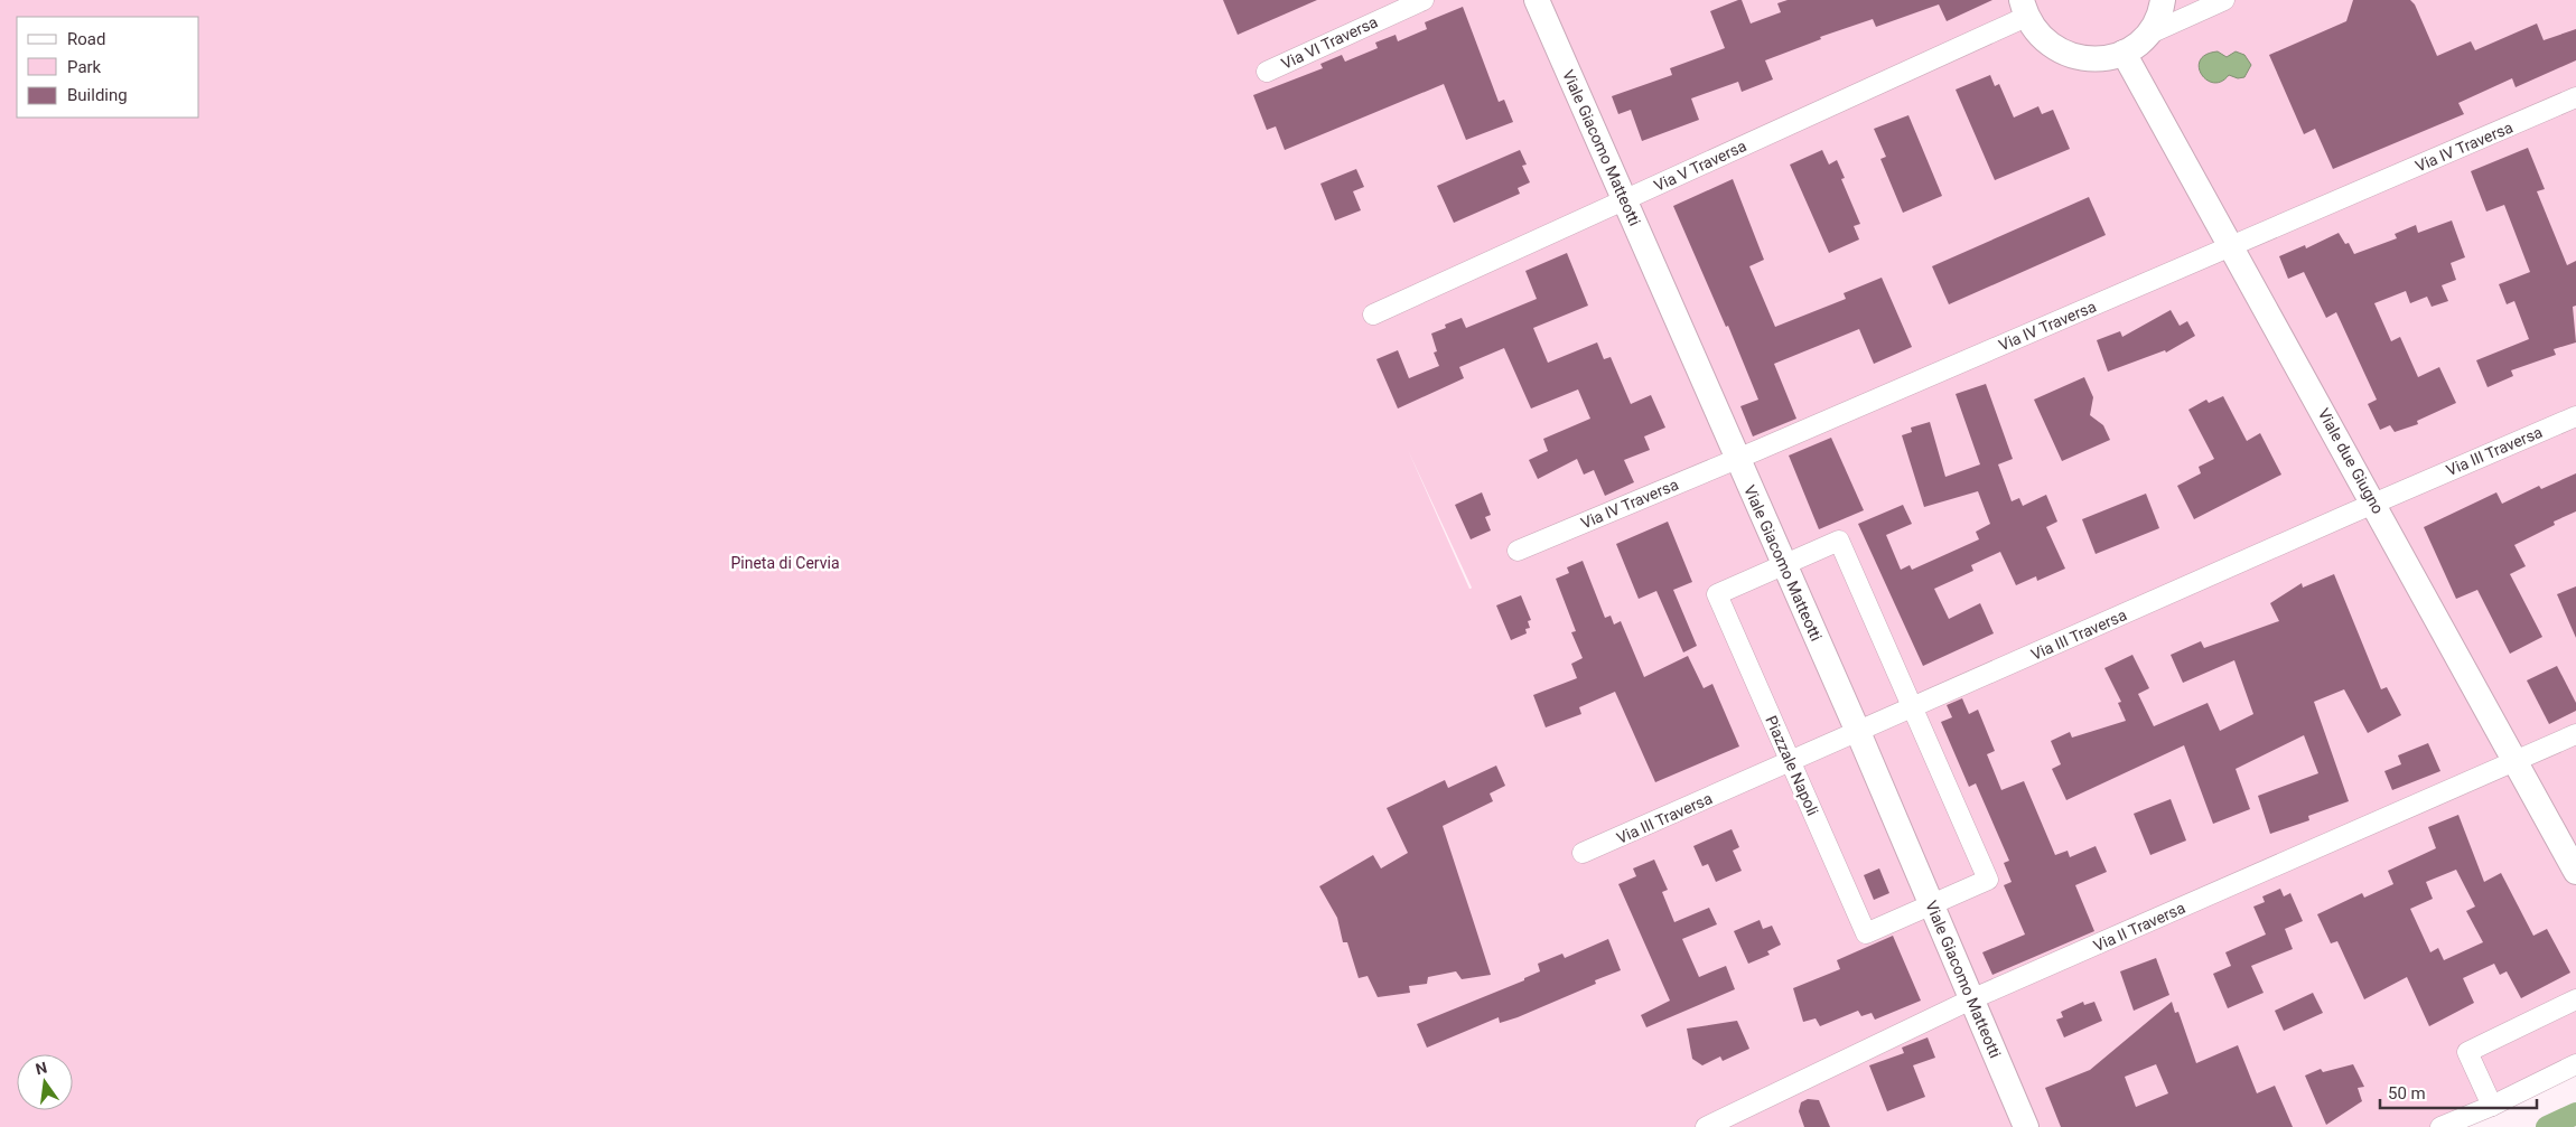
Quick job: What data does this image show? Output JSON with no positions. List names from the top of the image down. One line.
{"streets":{"street":["Via VI Traversa","Via IV Traversa","Viale Giacomo Matteotti","Via V Traversa","Via III Traversa","Viale due Giugno","Piazzale Napoli","Via II Traversa"]},"crossings":[["Via IV Traversa","Viale Giacomo Matteotti"],["Via IV Traversa","Viale due Giugno"],["Viale Giacomo Matteotti","Via V Traversa"],["Viale Giacomo Matteotti","Via III Traversa"],["Viale Giacomo Matteotti","Piazzale Napoli"],["Viale Giacomo Matteotti","Via II Traversa"],["Via III Traversa","Viale due Giugno"],["Via III Traversa","Piazzale Napoli"],["Viale due Giugno","Via II Traversa"]],"parks":["Pineta di Cervia"],"legend":["Road","Park","Building"],"scale_bar":"50 m","north":"top"}
